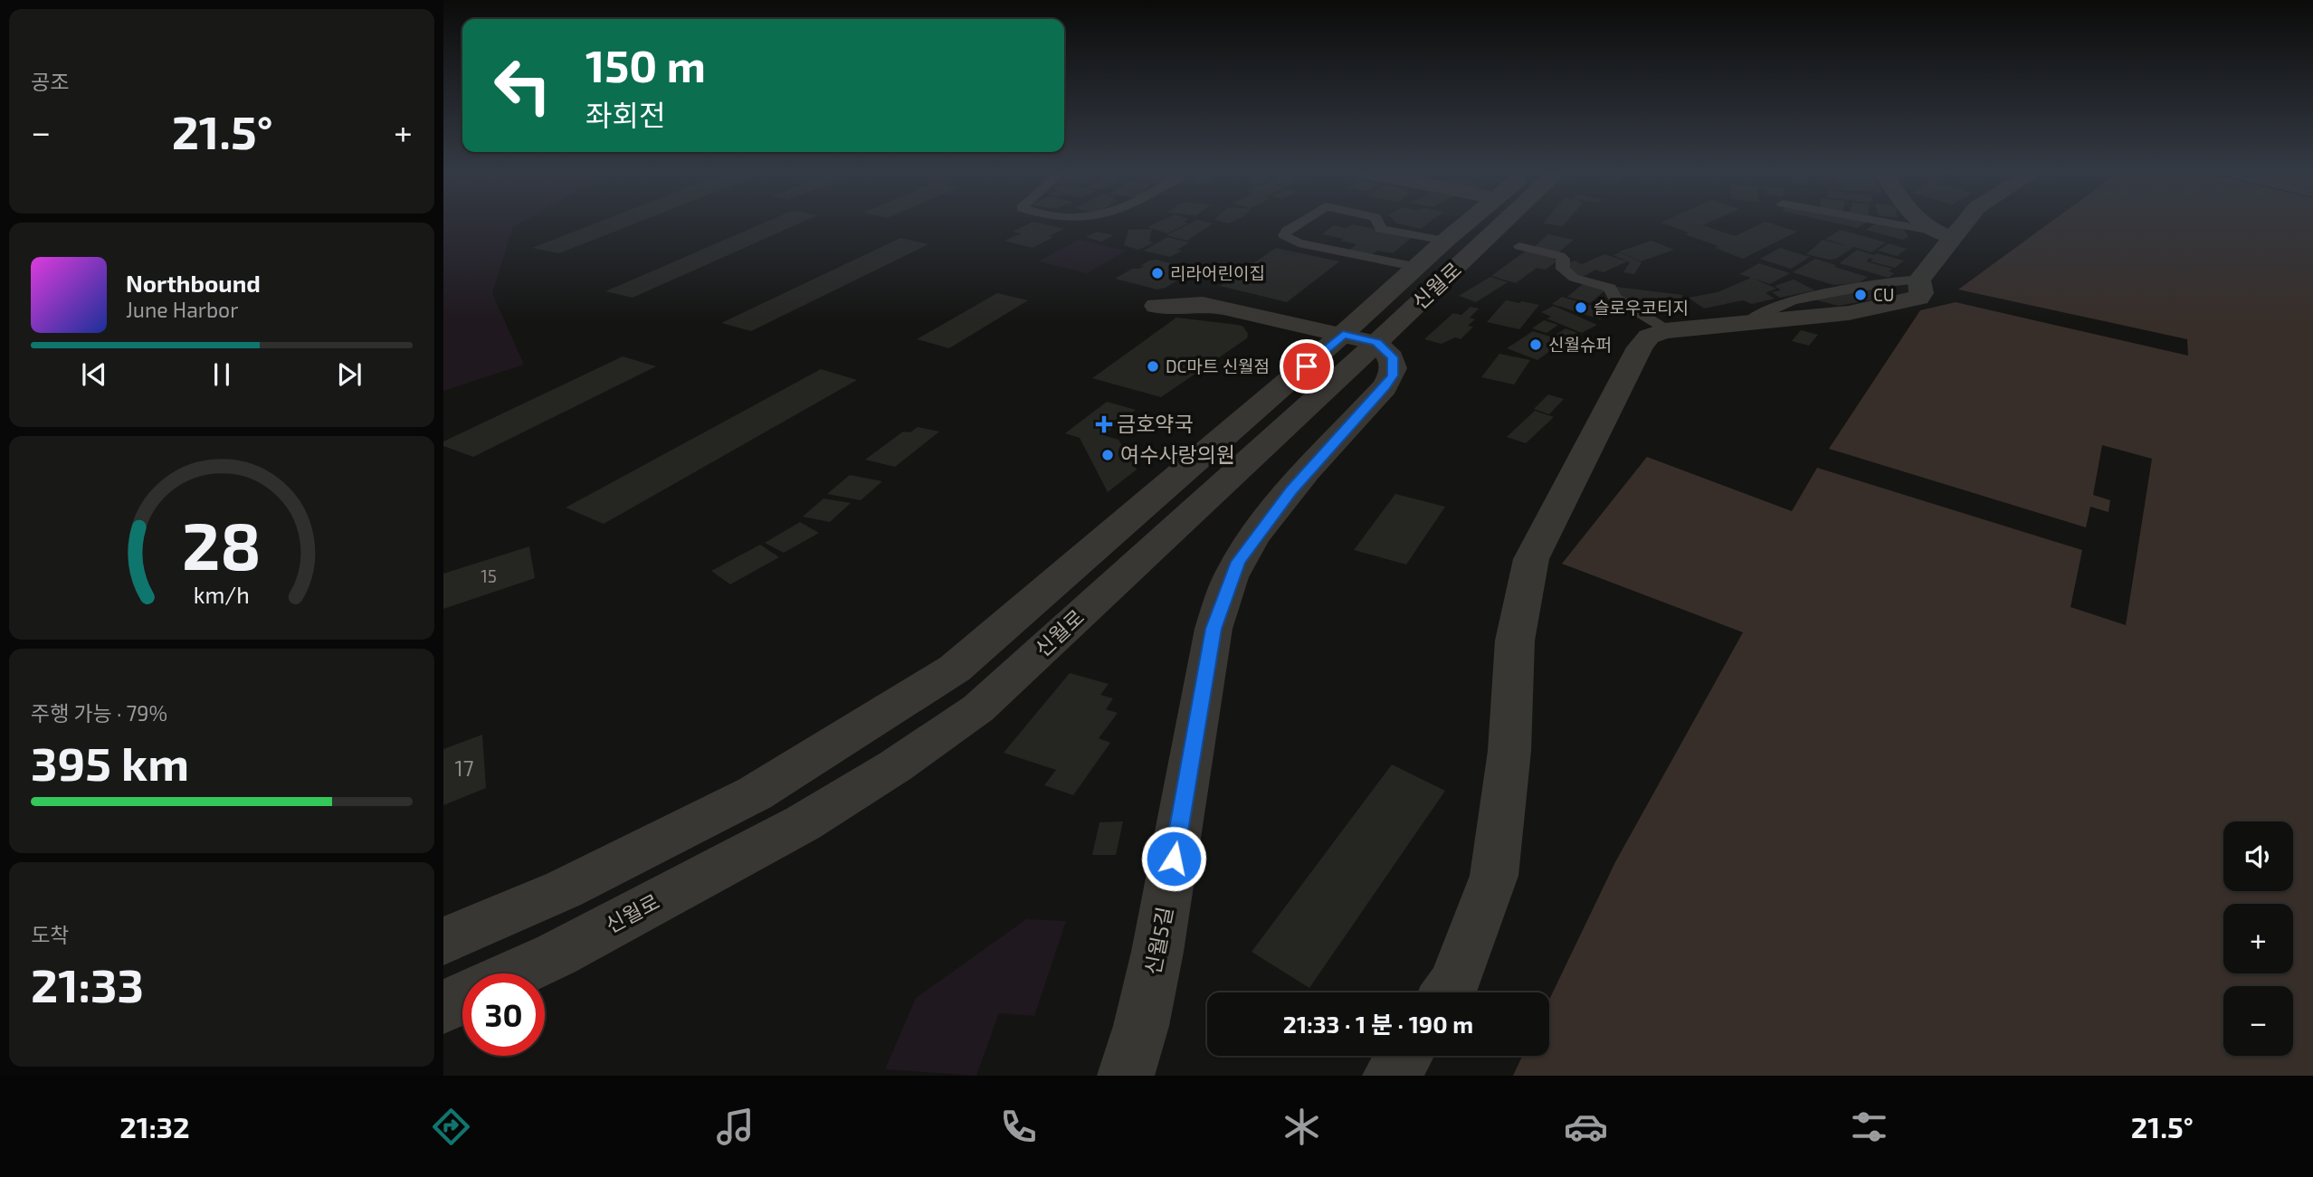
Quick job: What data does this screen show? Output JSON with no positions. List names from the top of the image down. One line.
{"streets":{"street":["신월로","신월5길"]},"crossings":[["신월로","신월5길"]],"places":{"other":["리라어린이집","CU","슬로우코티지","신월슈퍼","DC마트 신월점","여수사랑의원"],"health":["금호약국"]},"house_numbers":["15","17"],"page":{"tile":["공조",["주행 가능 · 79%","395 km"],["도착","21:33"]],"turn":["150 m","좌회전"],"heat":["−","21.5°","+"],"song":["Northbound","June Harbor"],"map_buttons":["+","−"],"limit":"30","trip":"21:33 · 1 분 · 190 m","tabs":["21:32","21.5°"],"gauge":["28","km/h"]}}
